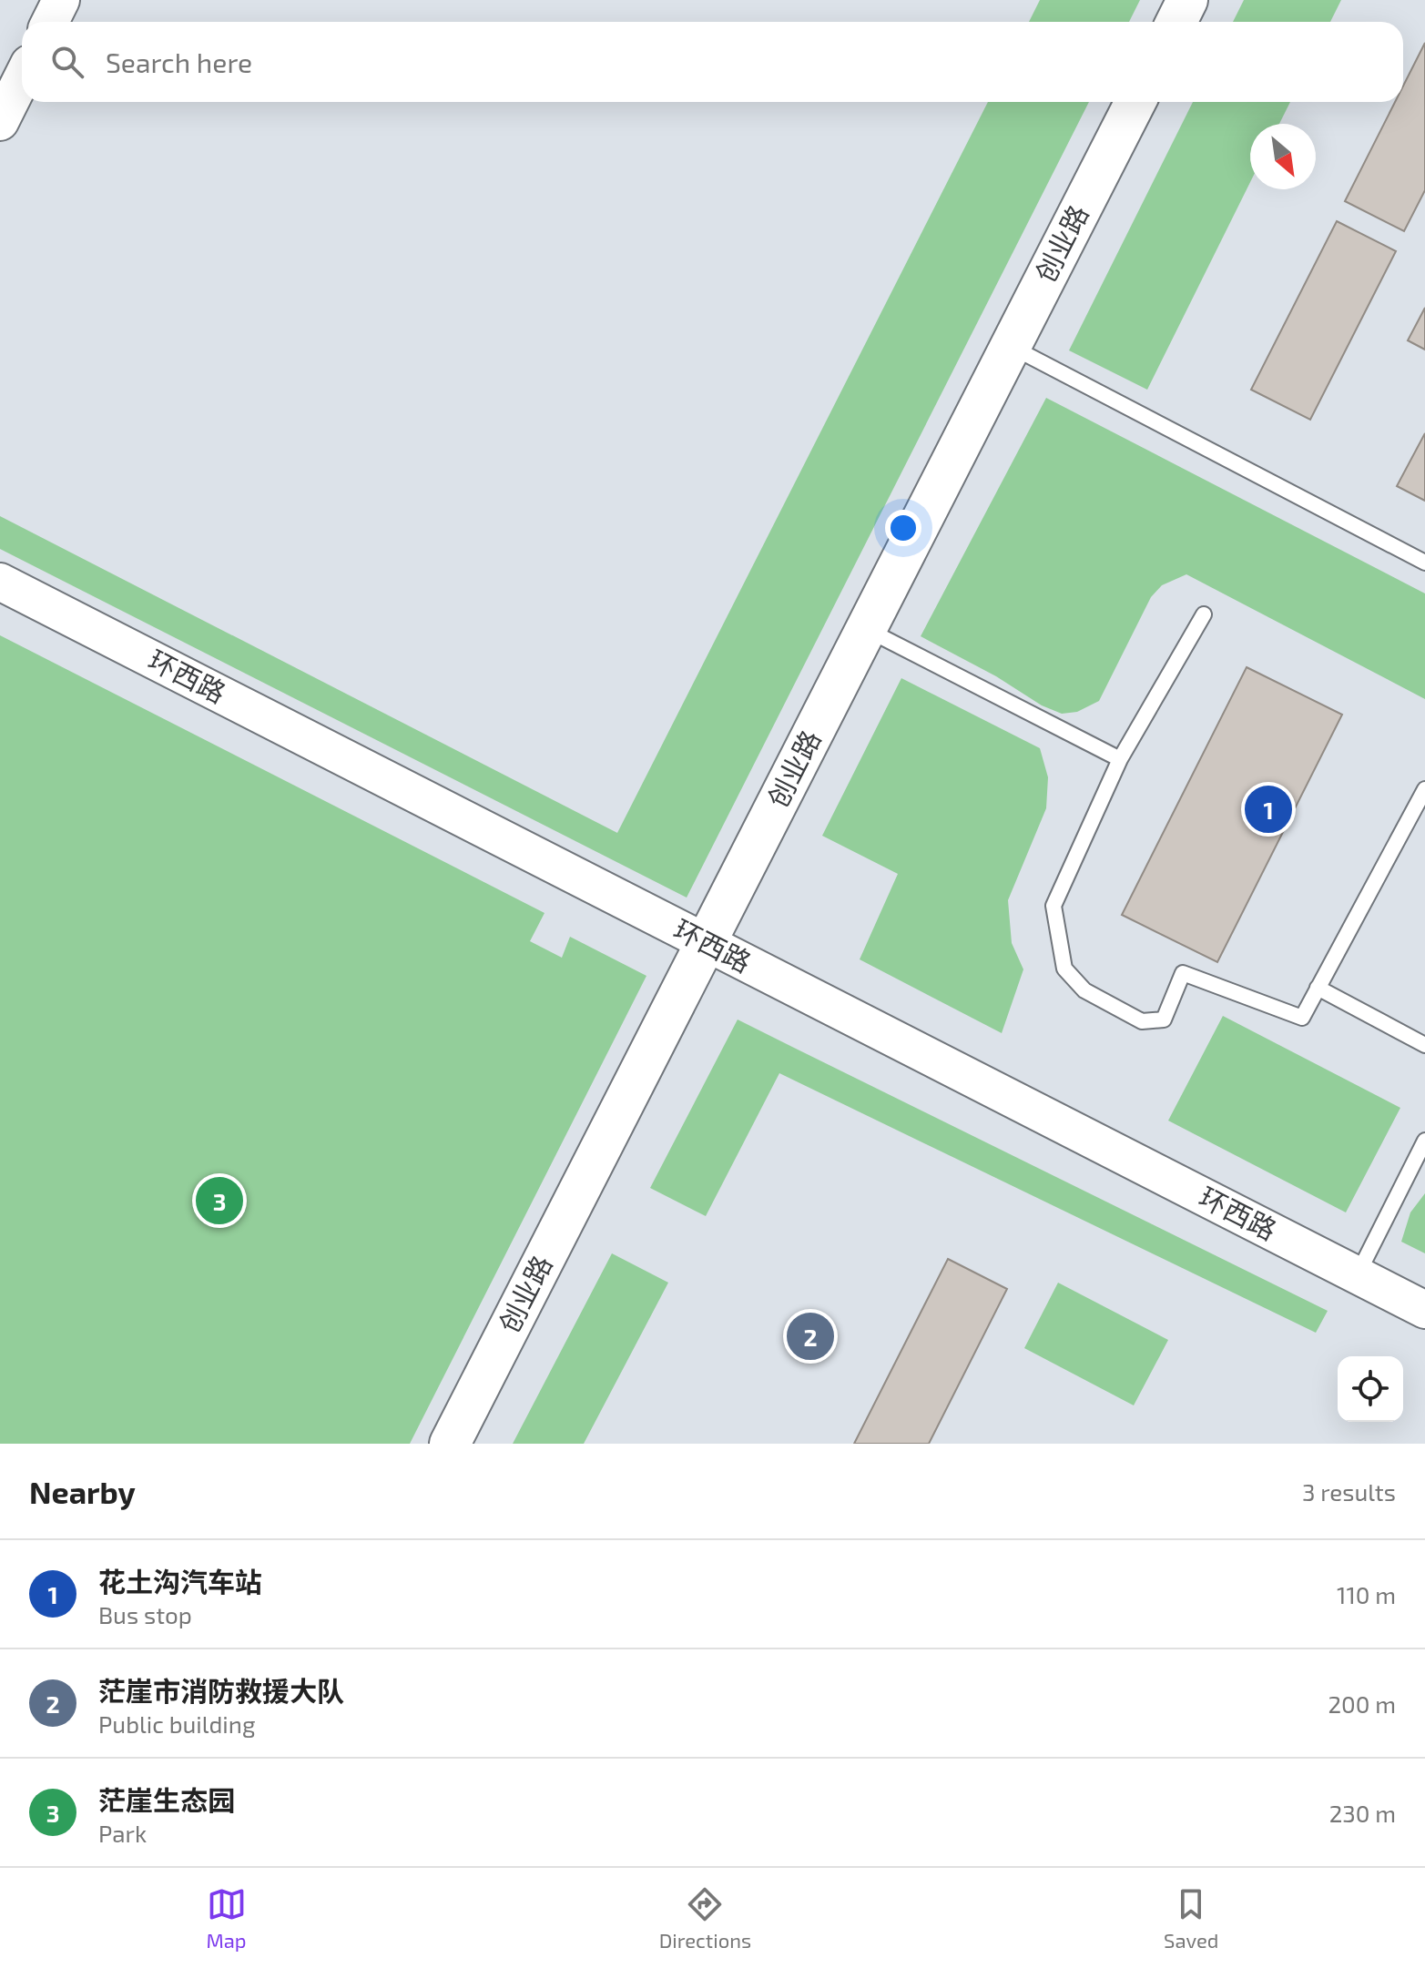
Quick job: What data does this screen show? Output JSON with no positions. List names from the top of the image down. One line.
{"streets":{"main road":["创业路"],"street":["环西路"]},"crossings":[["创业路","环西路"]],"north":"bottom right","page":{"search":"Search here","pins":["1","3","2"],"heading":["Nearby","3 results"],"list":[{"mark":"1","name":"花土沟汽车站","note":"Bus stop","value":"110 m"},{"mark":"2","name":"茫崖市消防救援大队","note":"Public building","value":"200 m"},{"mark":"3","name":"茫崖生态园","note":"Park","value":"230 m"}],"nav":["Map","Directions","Saved"]}}
